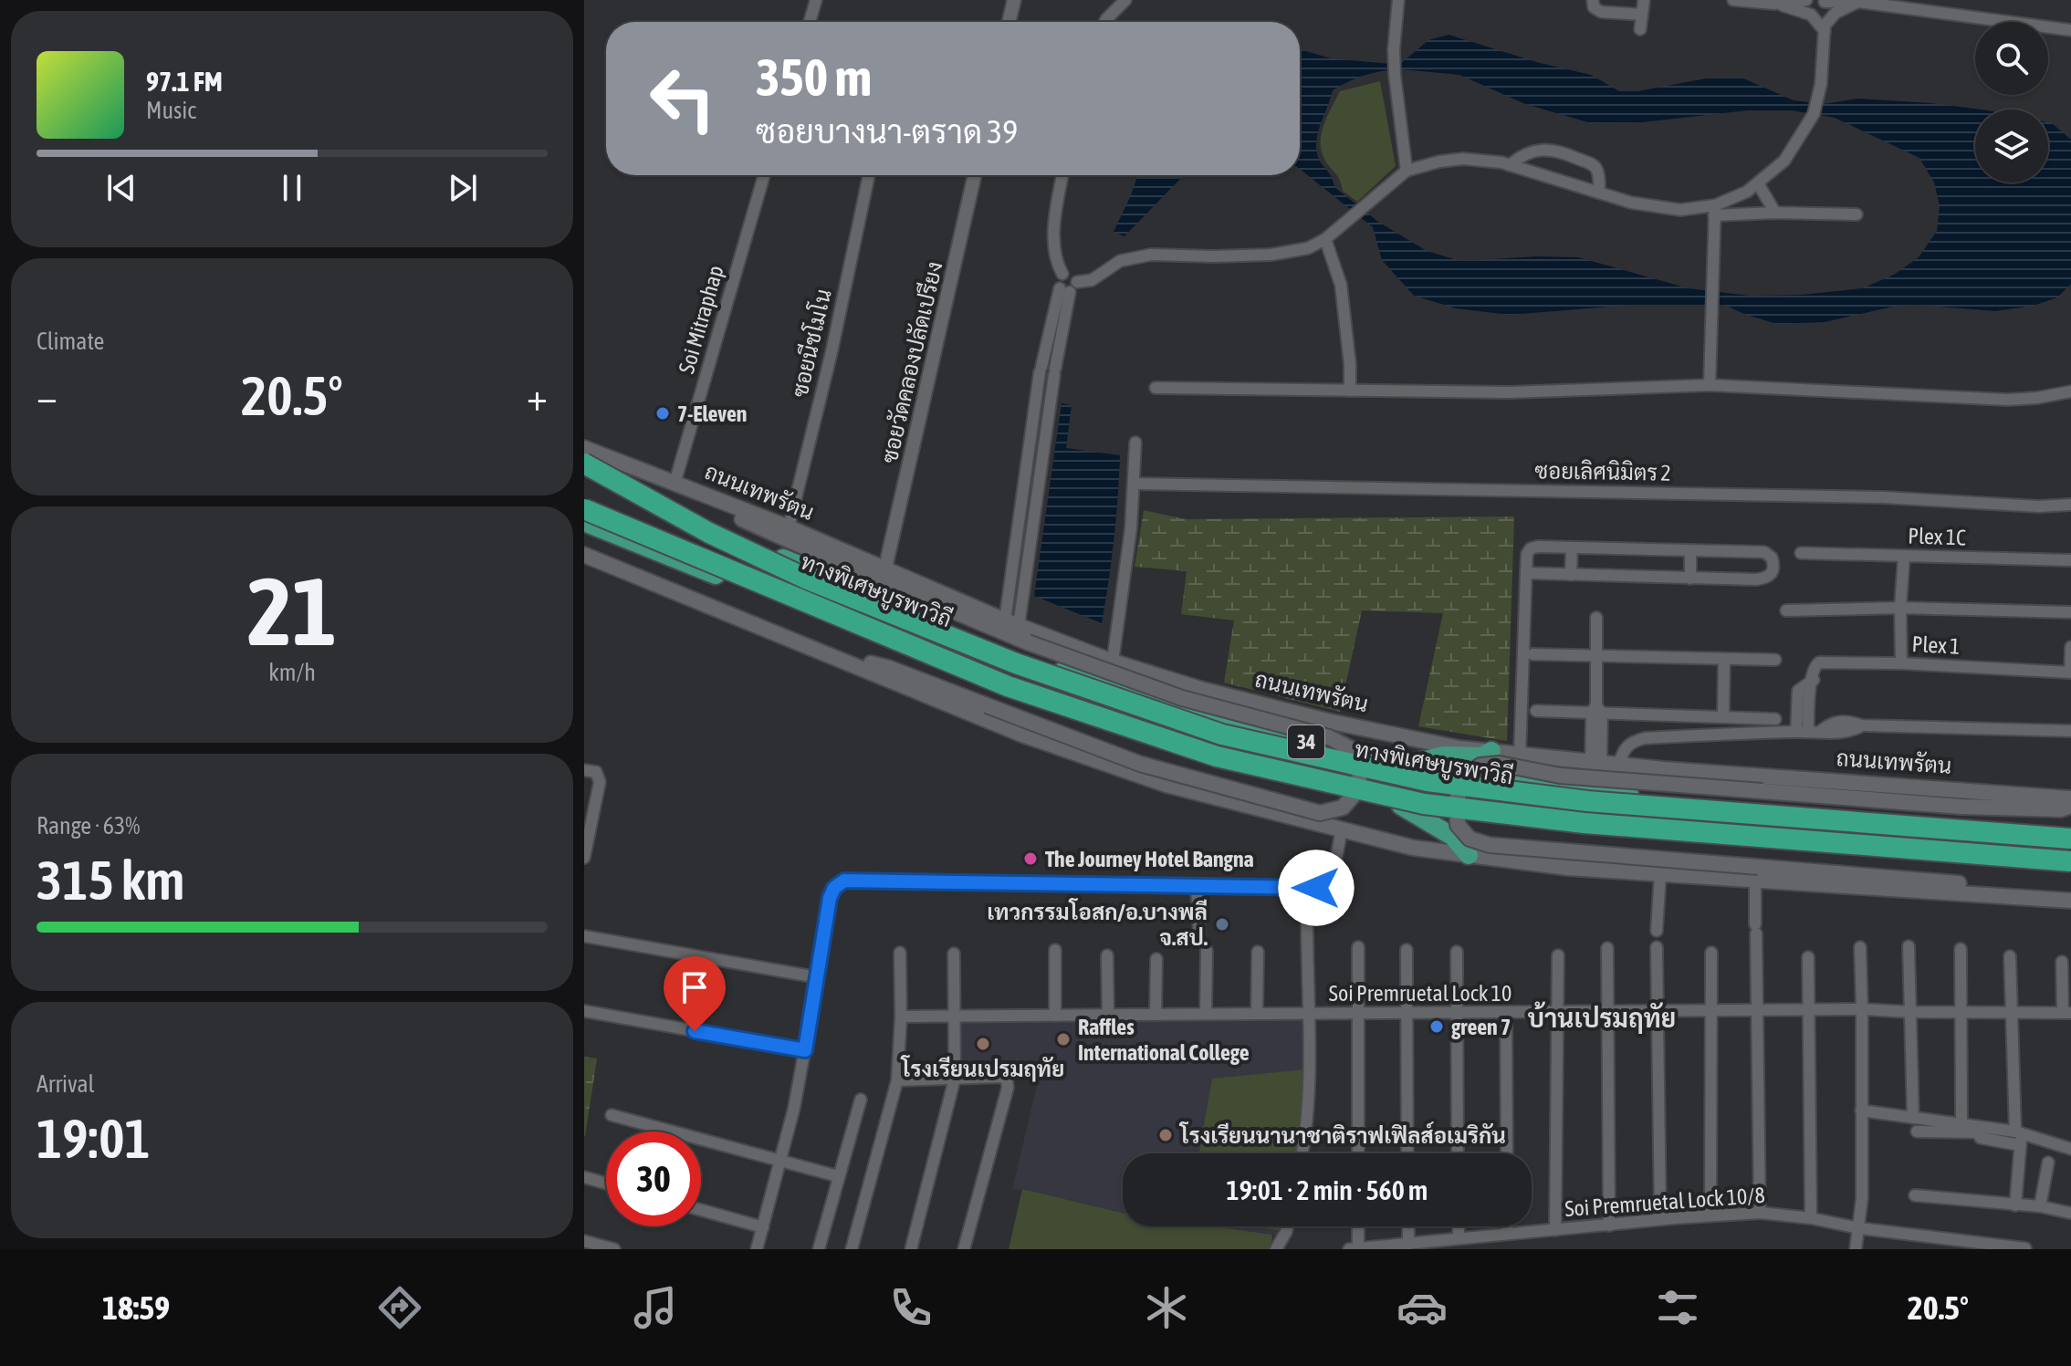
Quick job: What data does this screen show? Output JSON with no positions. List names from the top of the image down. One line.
{"streets":{"highway":["ทางพิเศษบูรพาวิถี","34"],"main road":["ถนนเทพรัตน"],"street":["Soi Mitraphap","ซอยนีชโมโน","ซอยวัดคลองปลัดเปรียง","ซอยเลิศนิมิตร 2","Plex 1C","Plex 1","Soi Premruetal Lock 10","Soi Premruetal Lock 10/8"]},"crossings":[["Soi Mitraphap","ถนนเทพรัตน"],["ซอยนีชโมโน","ถนนเทพรัตน"],["ซอยวัดคลองปลัดเปรียง","ถนนเทพรัตน"],["ทางพิเศษบูรพาวิถี","34"]],"districts":["บ้านเปรมฤทัย"],"places":["7-Eleven","The Journey Hotel Bangna","เทวกรรมโอสก/อ.บางพลี จ.สป.","green 7","Raffles International College","โรงเรียนเปรมฤทัย","โรงเรียนนานาชาติราฟเฟิลส์อเมริกัน"],"page":{"turn":["350 m","ซอยบางนา-ตราด 39"],"song":["97.1 FM","Music"],"tile":["Climate",["21","km/h"],["Range · 63%","315 km"],["Arrival","19:01"]],"heat":["−","20.5°","+"],"limit":"30","trip":"19:01 · 2 min · 560 m","tabs":["18:59","20.5°"]}}
